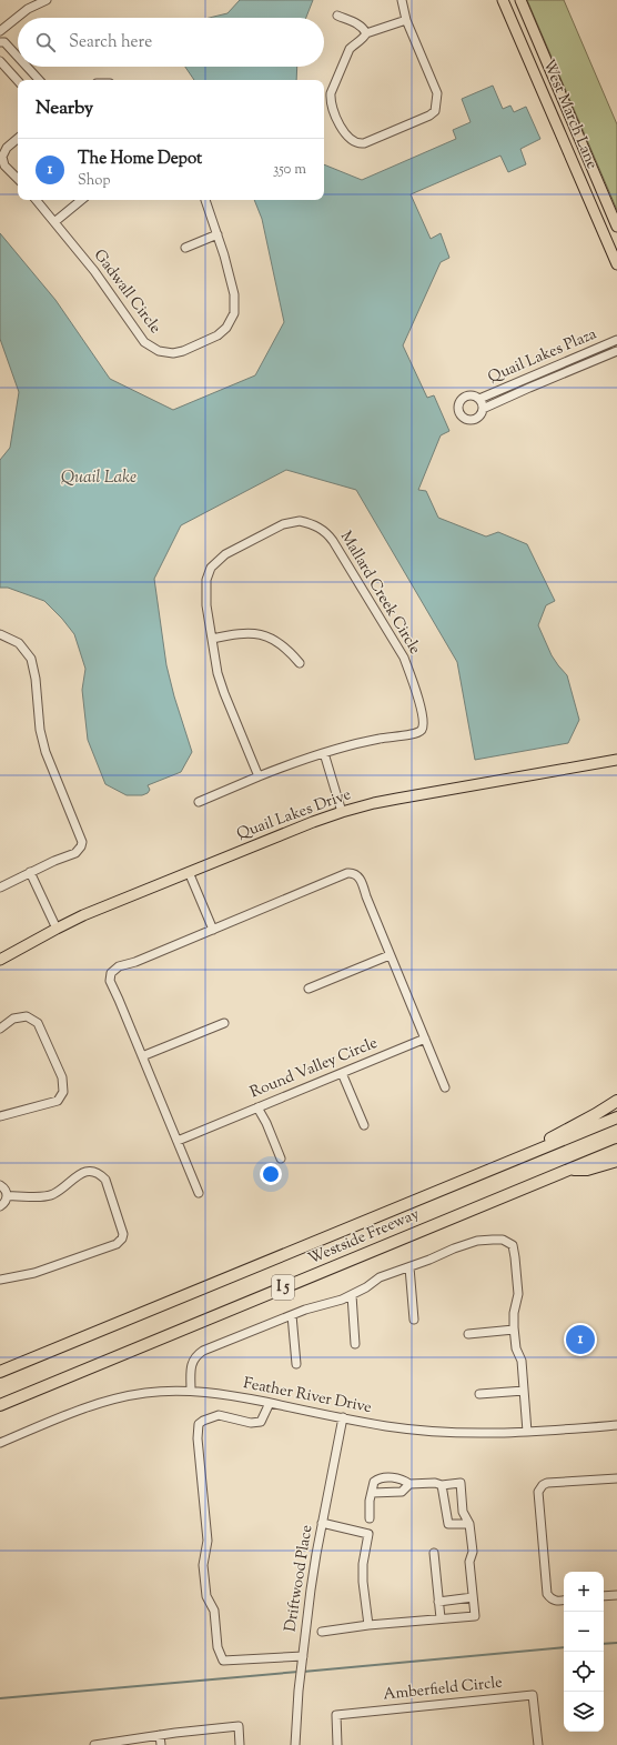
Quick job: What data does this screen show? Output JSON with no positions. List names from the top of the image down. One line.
{"streets":{"highway":["Westside Freeway","I 5"],"main road":["West March Lane","Quail Lakes Drive"],"street":["Gadwall Circle","Quail Lakes Plaza","Mallard Creek Circle","Round Valley Circle","Feather River Drive","Driftwood Place","Amberfield Circle"]},"crossings":[["Feather River Drive","Driftwood Place"]],"water":["Quail Lake"],"page":{"search":"Search here","heading":"Nearby","list":[{"mark":"1","name":"The Home Depot","note":"Shop","value":"350 m"}],"pins":"1","map_buttons":["+","−"]}}
